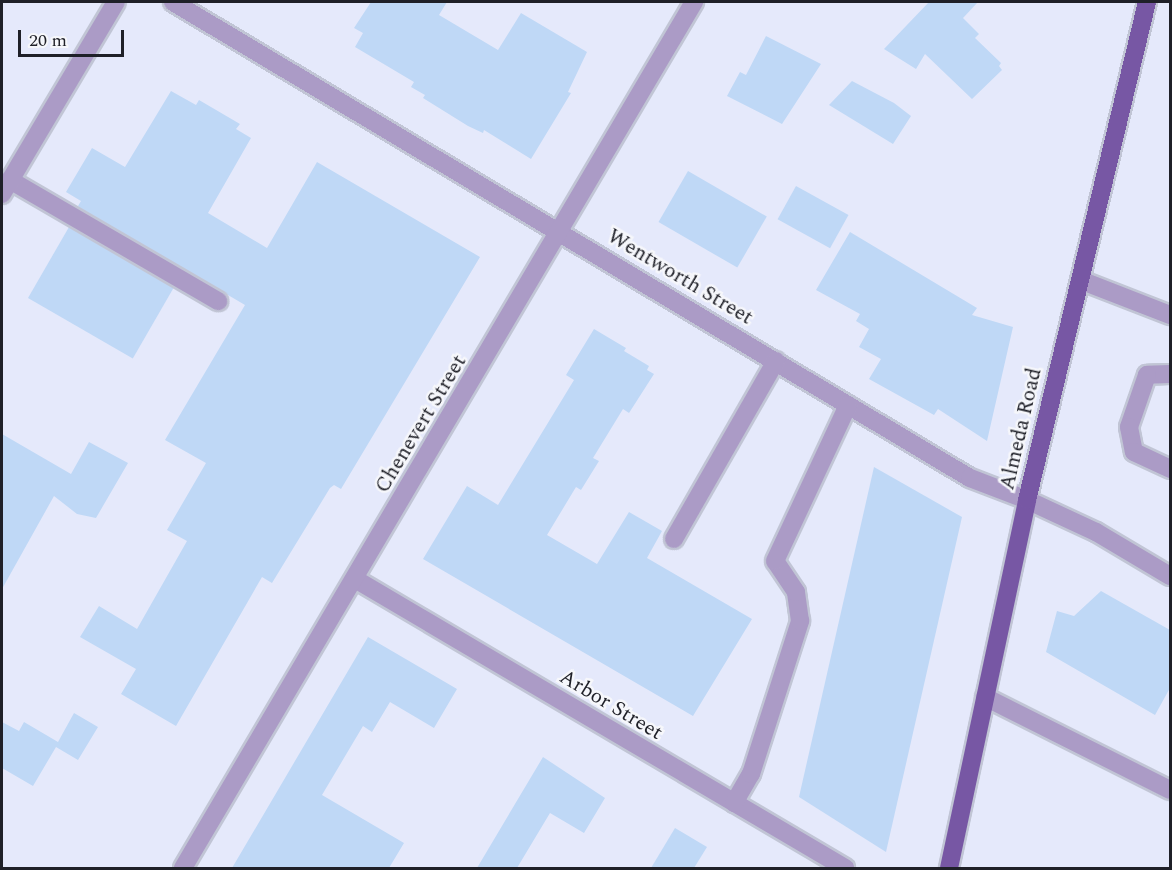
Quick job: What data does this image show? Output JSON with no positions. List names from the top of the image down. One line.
{"streets":{"main road":["Almeda Road"],"street":["Wentworth Street","Chenevert Street","Arbor Street"]},"crossings":[["Wentworth Street","Chenevert Street"],["Wentworth Street","Almeda Road"],["Chenevert Street","Arbor Street"]],"scale_bar":"20 m"}
